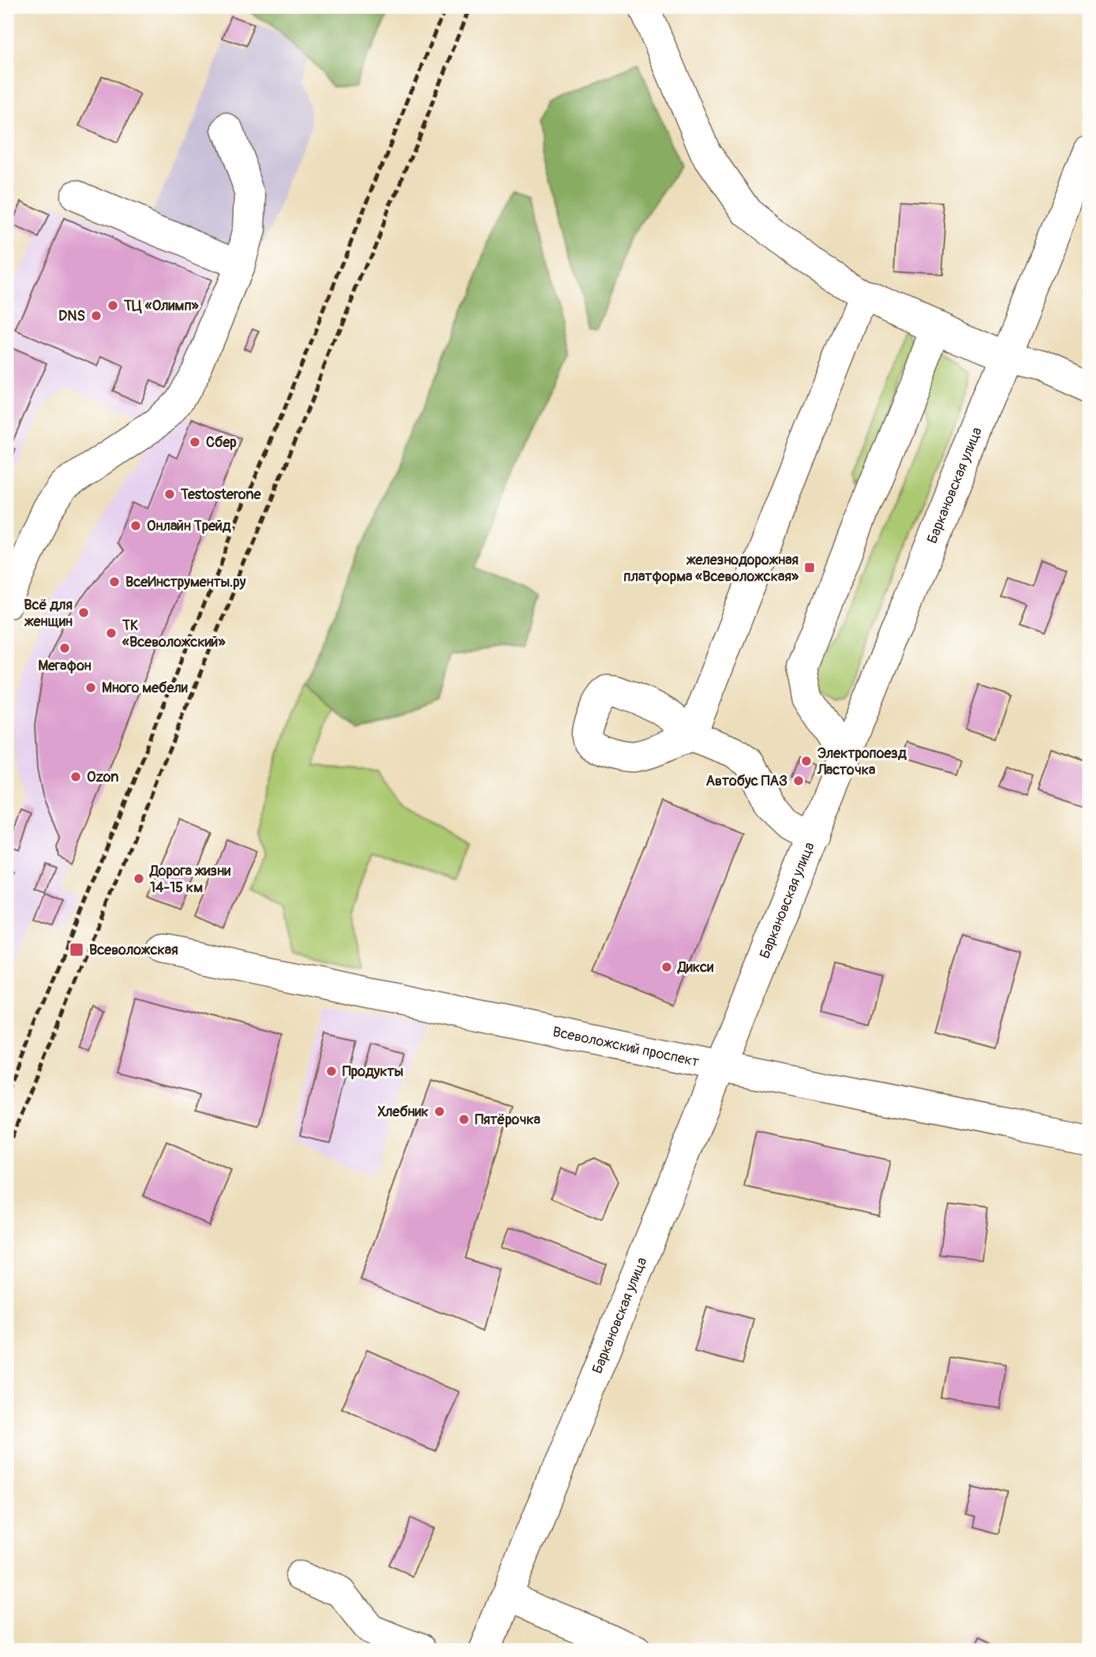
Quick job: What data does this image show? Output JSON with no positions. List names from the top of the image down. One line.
{"streets":{"street":["Баркановская улица","Всеволожский проспект"]},"crossings":[["Баркановская улица","Всеволожский проспект"]],"places":{"other":["ТЦ «Олимп»","DNS","Сбер","Testosterone","Онлайн Трейд","ВсеИнструменты.ру","Всё для женщин","ТК «Всеволожский»","Мегафон","Много мебели","Электропоезд Ласточка","Ozon","Автобус ПАЗ","Дорога жизни 14-15 км","Дикси","Продукты","Хлебник","Пятёрочка"],"transit":["железнодорожная платформа «Всеволожская»","Всеволожская"]}}
